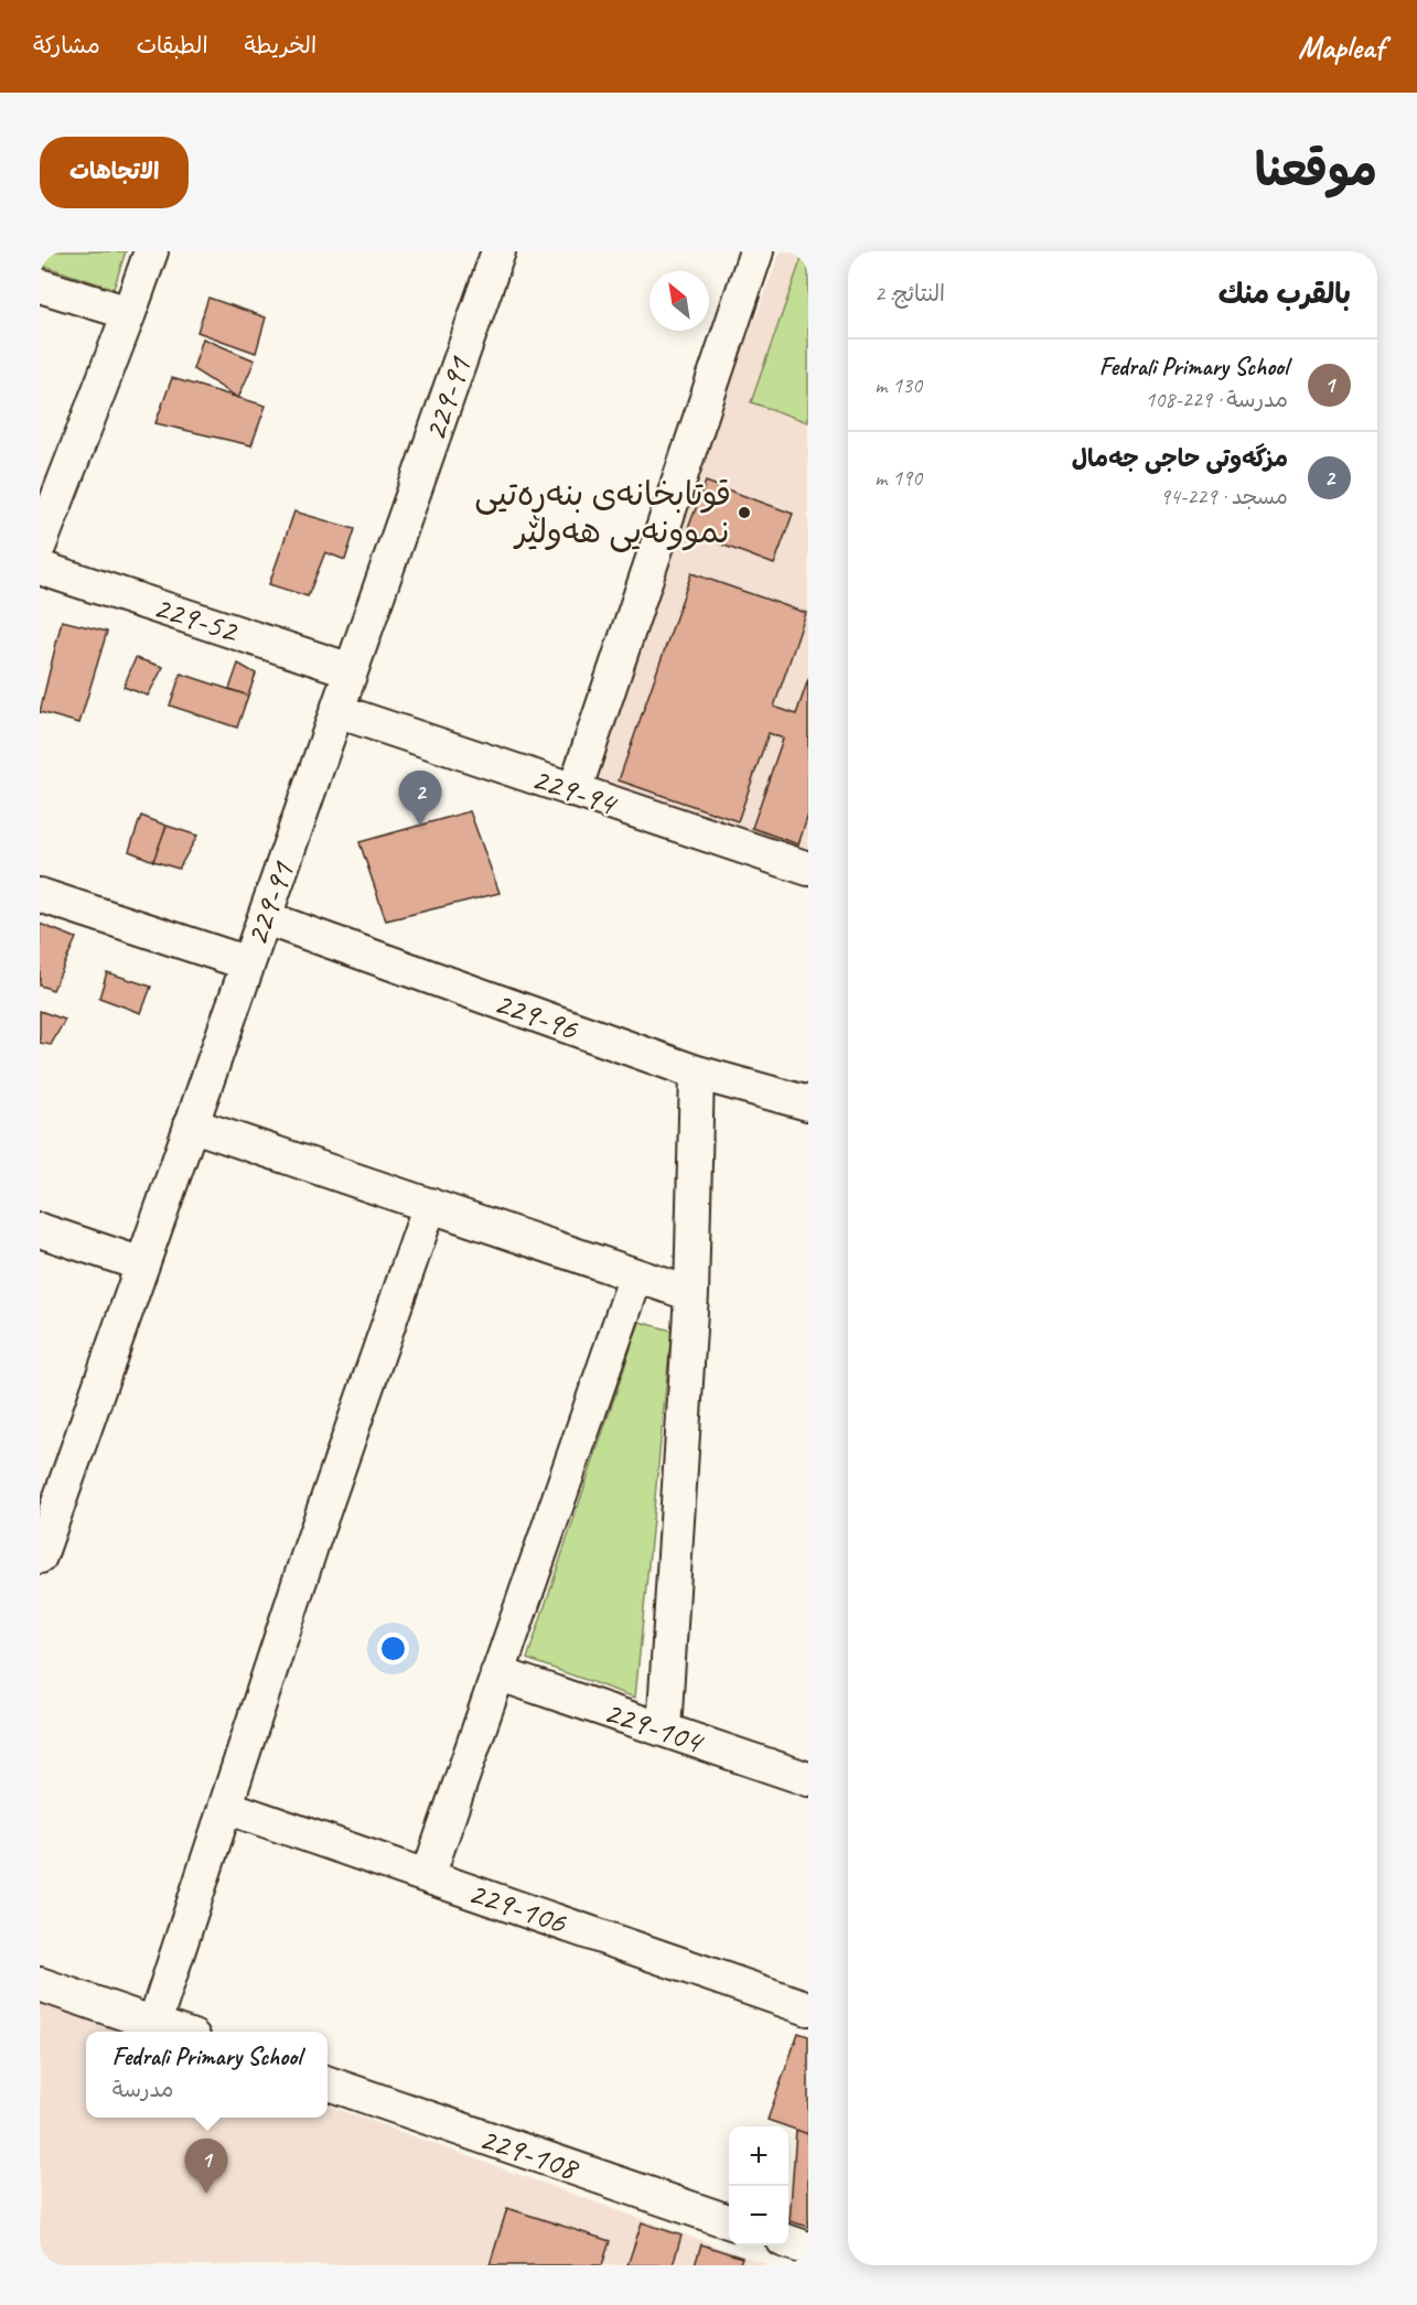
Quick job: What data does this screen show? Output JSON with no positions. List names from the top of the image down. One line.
{"streets":{"street":["229-91","229-52","229-94","229-96","229-104","229-106","229-108"]},"crossings":[["229-91","229-52"],["229-91","229-94"],["229-91","229-96"]],"places":["قوتابخانەی بنەڕەتیی نموونەیی هەولێر"],"north":"top left","page":{"header":"Mapleaf","nav":["الخريطة","الطبقات","مشاركة"],"title":"موقعنا","buttons":"الاتجاهات","heading":["بالقرب منك","النتائج: 2"],"list":[{"mark":"1","name":"Fedrali Primary School","note":"مدرسة · 229-108","value":"130 m"},{"mark":"2","name":"مزگەوتی حاجی جەمال","note":"مسجد · 229-94","value":"190 m"}],"pins":["2","1"],"popup":["Fedrali Primary School","مدرسة"],"map_buttons":["+","−"]}}
